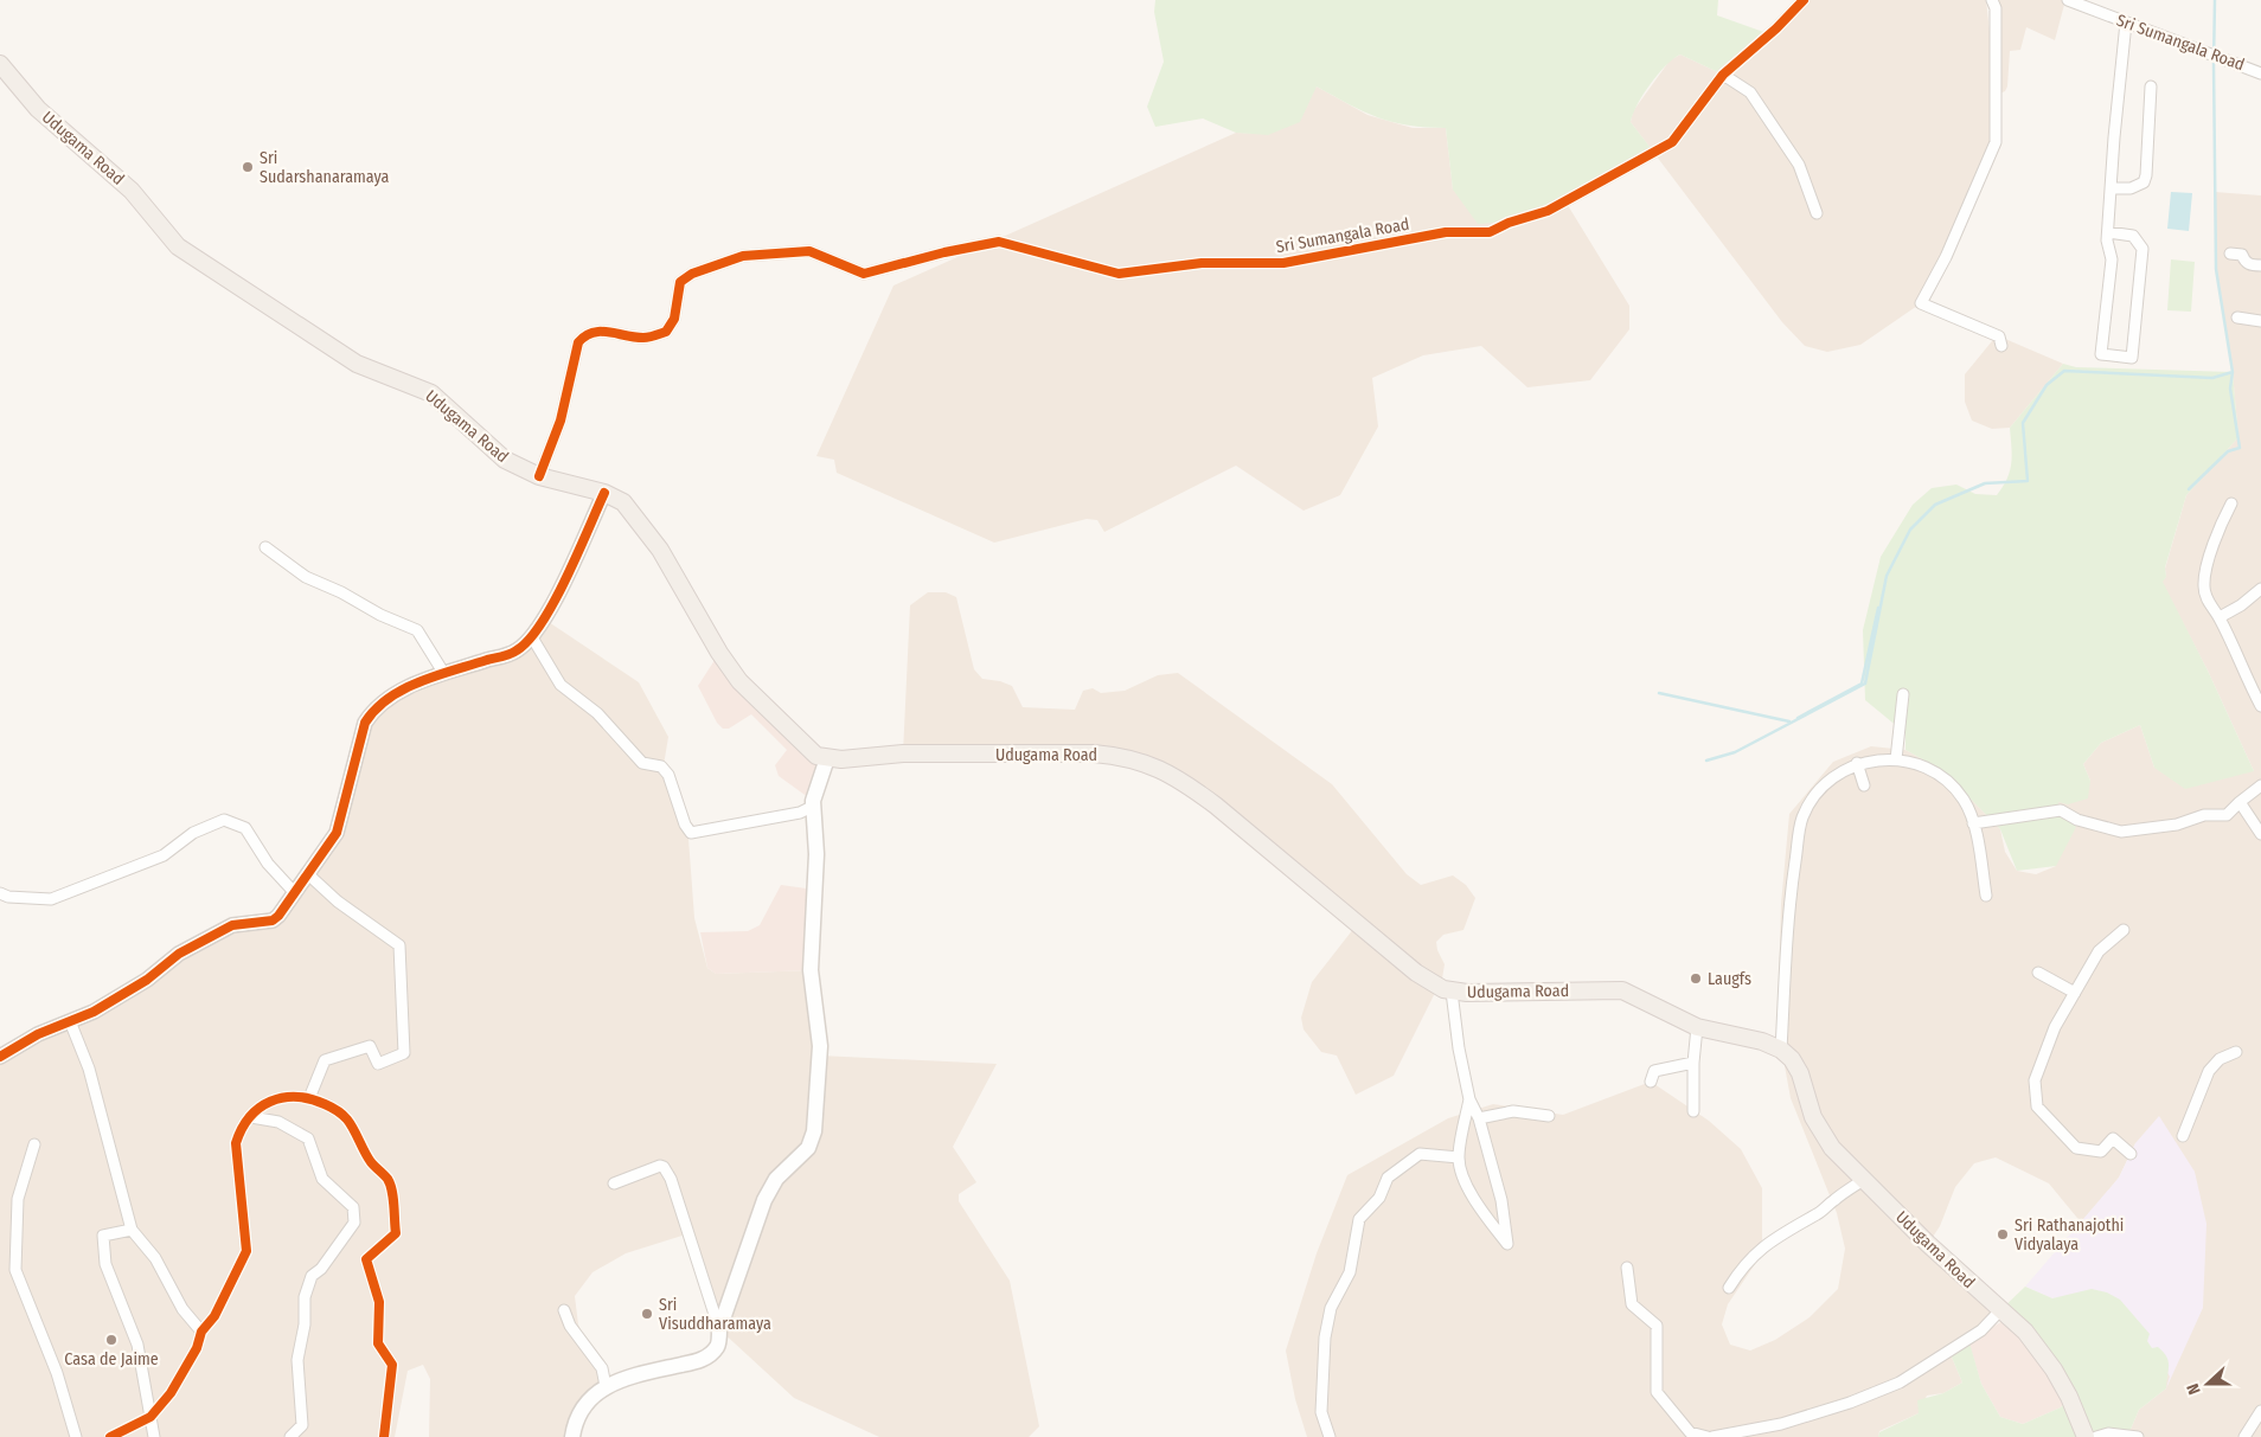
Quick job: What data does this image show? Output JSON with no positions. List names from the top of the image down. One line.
{"streets":{"main road":["Udugama Road"],"street":["Sri Sumangala Road"]},"crossings":[["Sri Sumangala Road","Udugama Road"]],"places":["Sri Sudarshanaramaya","Laugfs","Sri Rathanajothi Vidyalaya","Sri Visuddharamaya","Casa de Jaime"],"north":"left"}
